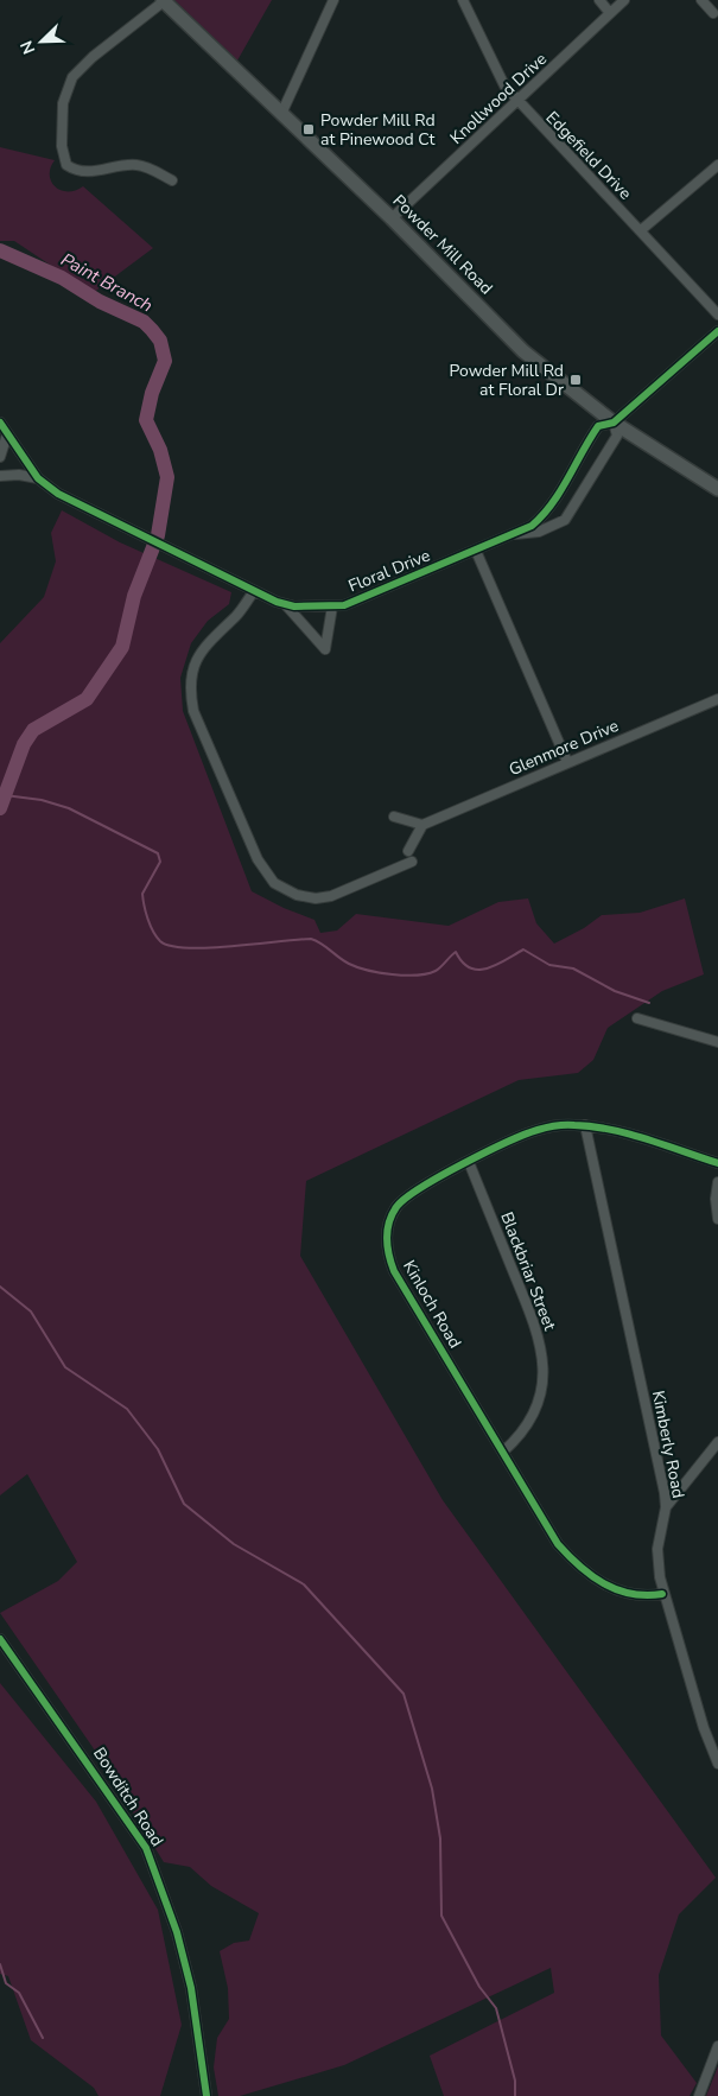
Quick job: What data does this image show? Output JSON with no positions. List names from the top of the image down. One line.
{"streets":{"main road":["Powder Mill Road"],"street":["Knollwood Drive","Edgefield Drive","Floral Drive","Glenmore Drive","Blackbriar Street","Kinloch Road","Kimberly Road","Bowditch Road"]},"crossings":[["Knollwood Drive","Edgefield Drive"],["Knollwood Drive","Powder Mill Road"],["Powder Mill Road","Floral Drive"],["Blackbriar Street","Kinloch Road"],["Kinloch Road","Kimberly Road"]],"water":["Paint Branch"],"places":{"transit":["Powder Mill Rd at Pinewood Ct","Powder Mill Rd at Floral Dr"]},"north":"bottom left"}
